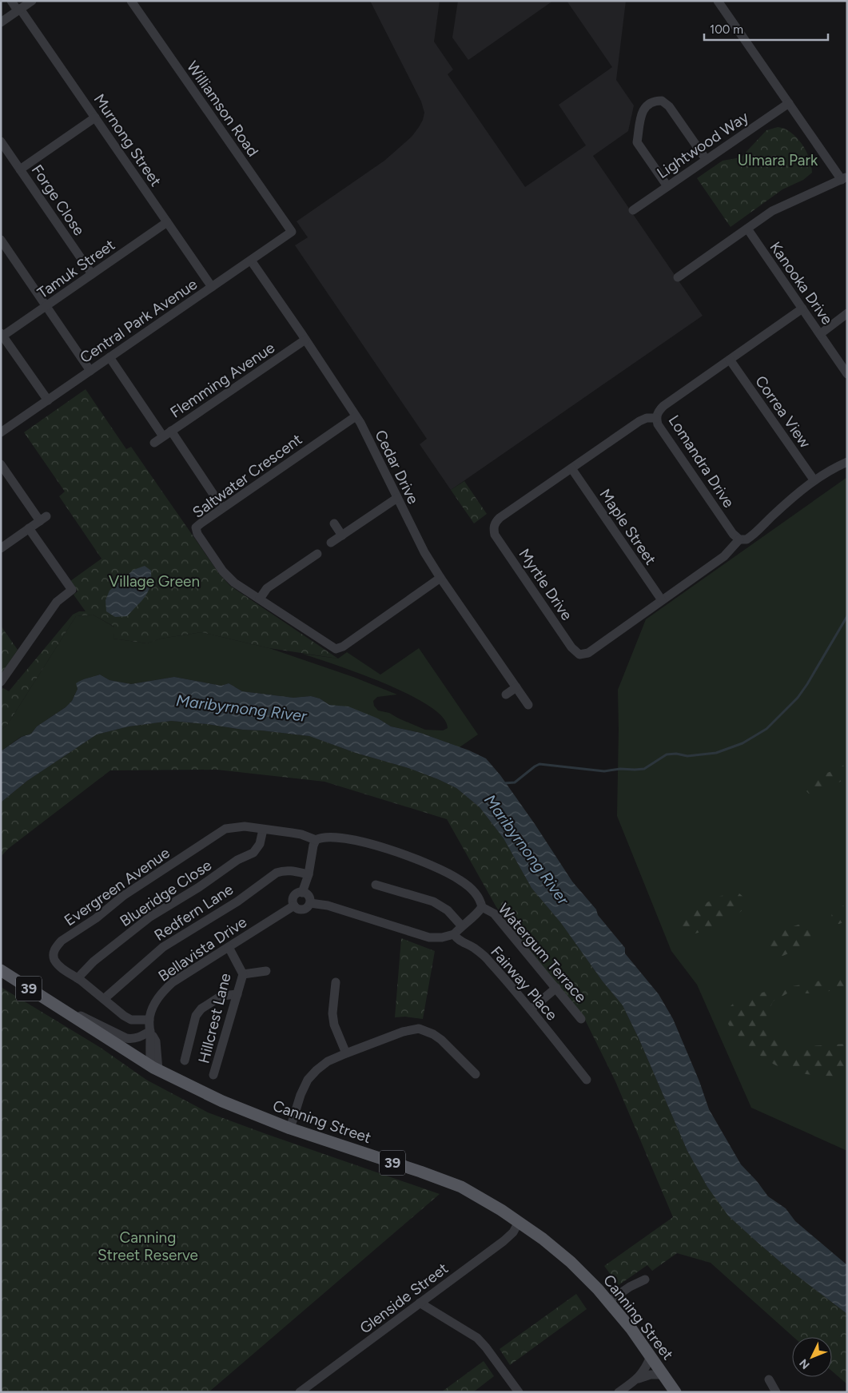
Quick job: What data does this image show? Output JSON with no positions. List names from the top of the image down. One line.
{"streets":{"main road":["39","Canning Street"],"street":["Williamson Road","Murnong Street","Lightwood Way","Forge Close","Tamuk Street","Kanooka Drive","Central Park Avenue","Flemming Avenue","Correa View","Lomandra Drive","Cedar Drive","Saltwater Crescent","Maple Street","Myrtle Drive","Evergreen Avenue","Blueridge Close","Redfern Lane","Bellavista Drive","Watergum Terrace","Fairway Place","Hillcrest Lane","Glenside Street"]},"crossings":[["Williamson Road","Central Park Avenue"],["Murnong Street","Tamuk Street"],["Murnong Street","Central Park Avenue"],["Forge Close","Tamuk Street"],["Kanooka Drive","Lomandra Drive"],["Central Park Avenue","Cedar Drive"],["Flemming Avenue","Cedar Drive"],["Correa View","Lomandra Drive"],["Lomandra Drive","Myrtle Drive"],["Cedar Drive","Saltwater Crescent"],["Maple Street","Myrtle Drive"],["Evergreen Avenue","Blueridge Close"],["Evergreen Avenue","Redfern Lane"],["Evergreen Avenue","Bellavista Drive"],["Evergreen Avenue","Watergum Terrace"],["Bellavista Drive","Hillcrest Lane"],["Bellavista Drive","Canning Street"],["Watergum Terrace","Fairway Place"],["Canning Street","Glenside Street"]],"water":["Maribyrnong River"],"parks":["Ulmara Park","Village Green","Canning Street Reserve"],"scale_bar":"100 m","north":"bottom left"}
